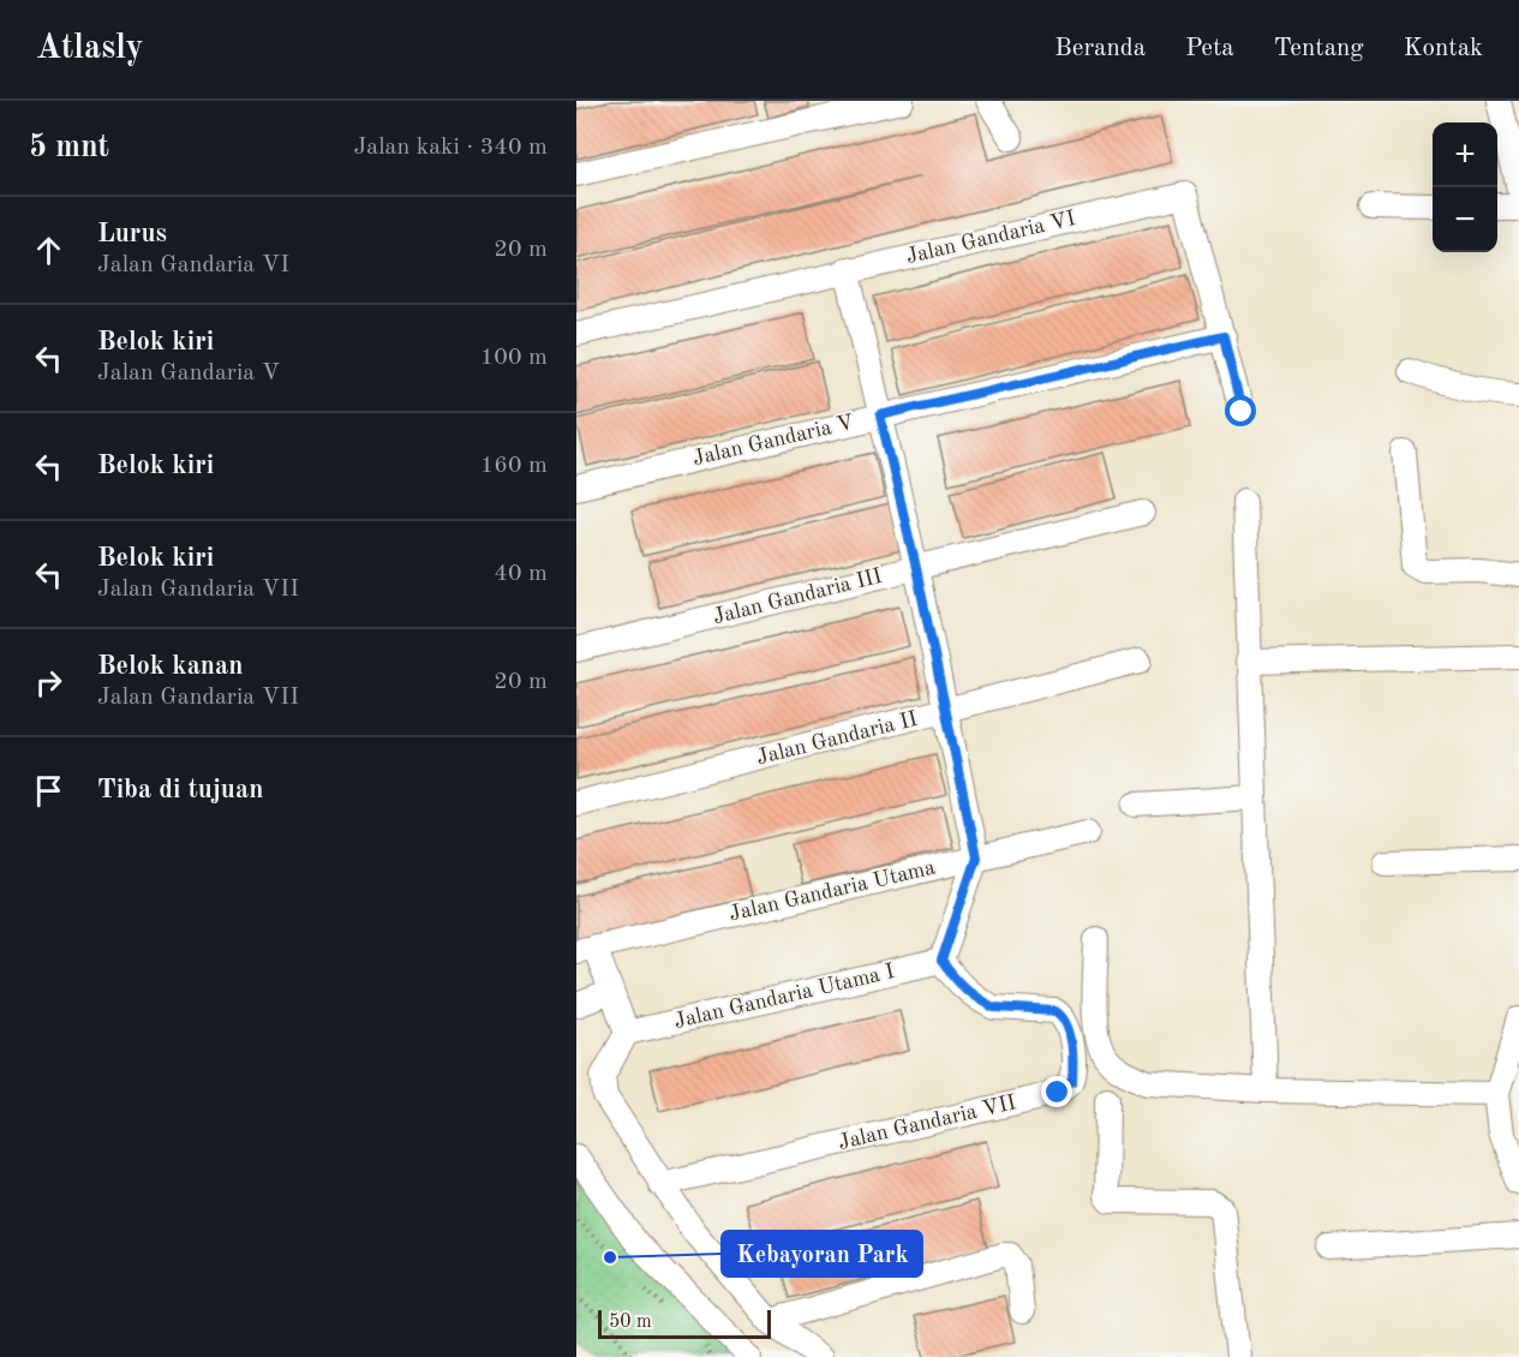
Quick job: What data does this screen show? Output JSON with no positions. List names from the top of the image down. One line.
{"streets":{"street":["Jalan Gandaria VI","Jalan Gandaria V","Jalan Gandaria III","Jalan Gandaria II","Jalan Gandaria Utama","Jalan Gandaria Utama I","Jalan Gandaria VII"]},"crossings":[["Jalan Gandaria VI","Jalan Gandaria V"],["Jalan Gandaria Utama I","Jalan Gandaria VII"]],"places":["Kebayoran Park"],"scale_bar":"50 m","page":{"header":"Atlasly","nav":["Beranda","Peta","Tentang","Kontak"],"heading":["5 mnt","Jalan kaki · 340 m"],"map_buttons":["+","−"],"list":[["Lurus","Jalan Gandaria VI","20 m"],["Belok kiri","Jalan Gandaria V","100 m"],["Belok kiri","160 m"],["Belok kiri","Jalan Gandaria VII","40 m"],["Belok kanan","Jalan Gandaria VII","20 m"],"Tiba di tujuan"],"scale":"50 m"}}
